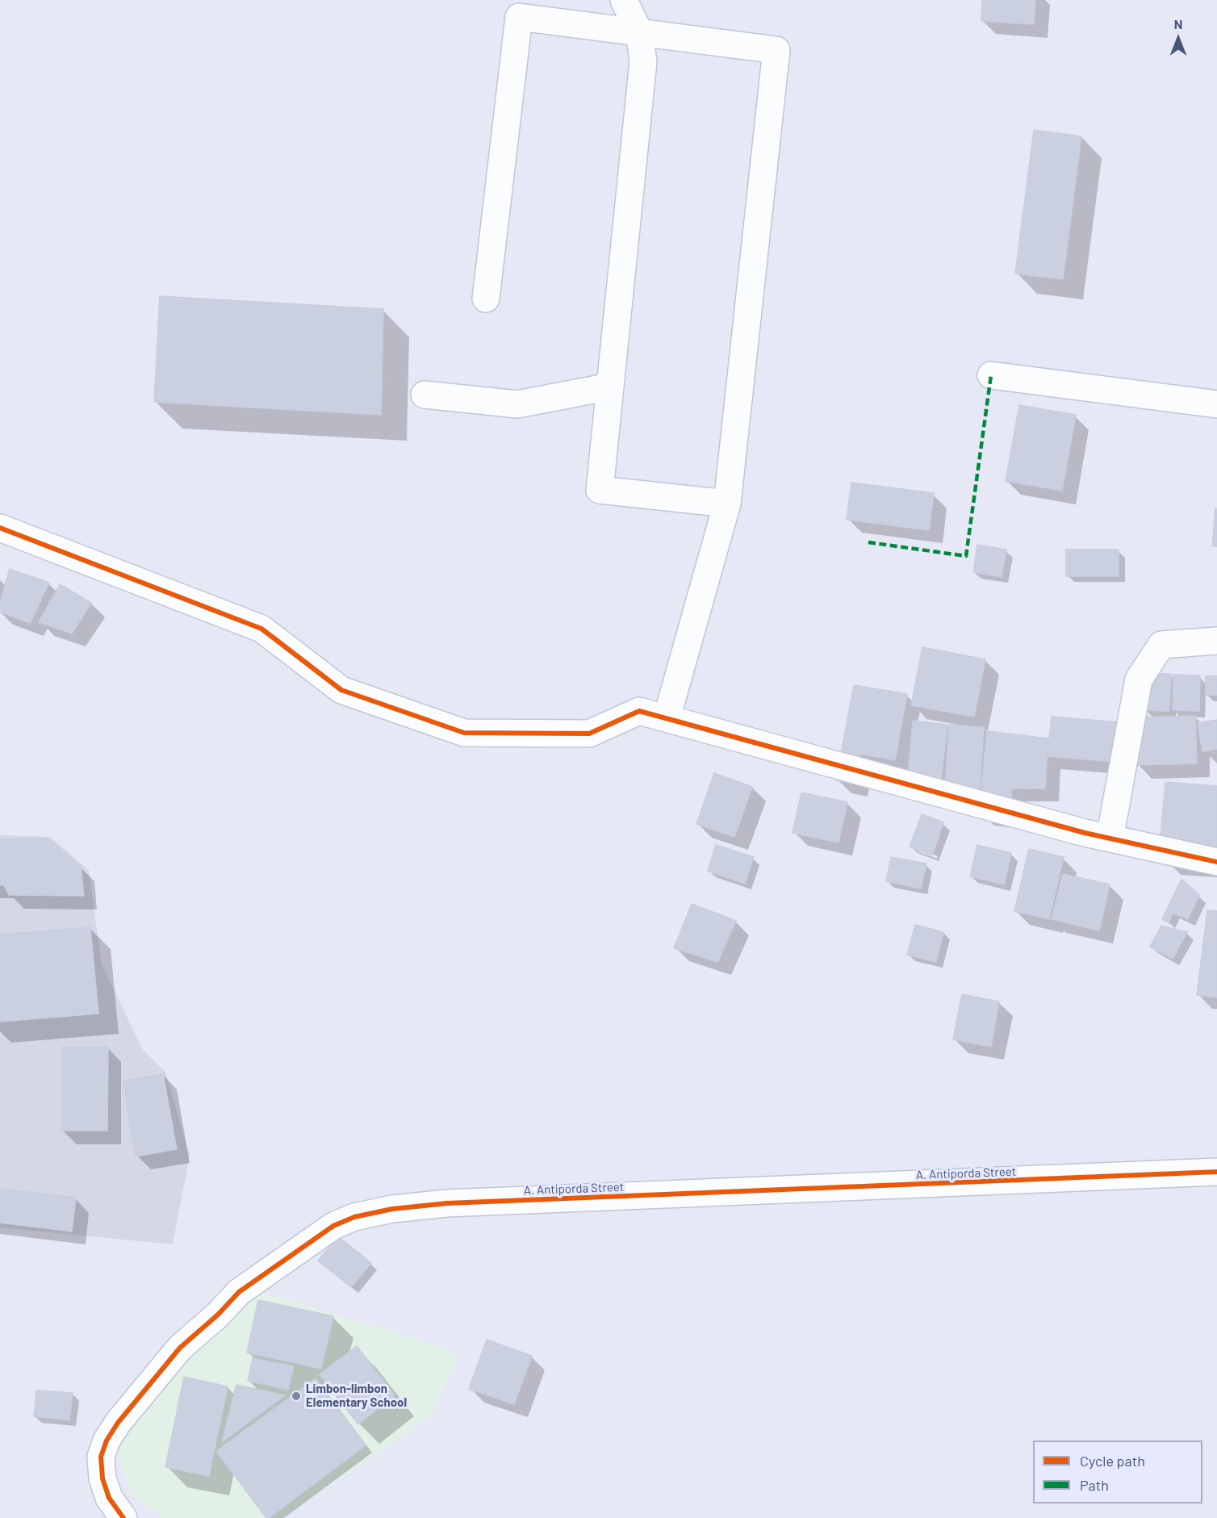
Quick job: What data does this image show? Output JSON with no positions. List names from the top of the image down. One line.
{"streets":{"street":["A. Antiporda Street"]},"places":["Limbon-limbon Elementary School"],"legend":["Cycle path","Path"],"north":"top"}
